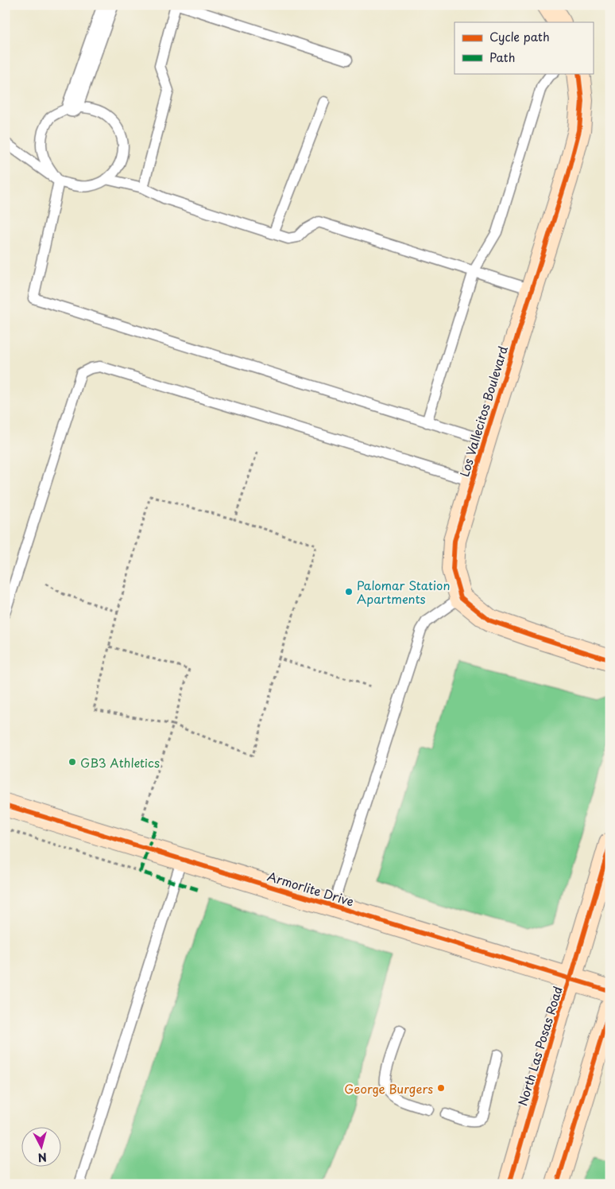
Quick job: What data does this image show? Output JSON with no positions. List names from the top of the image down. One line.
{"streets":{"street":["Los Vallecitos Boulevard","Armorlite Drive","North Las Posas Road"]},"crossings":[["Armorlite Drive","North Las Posas Road"]],"places":["Palomar Station Apartments","GB3 Athletics","George Burgers"],"legend":["Cycle path","Path"],"north":"bottom"}
